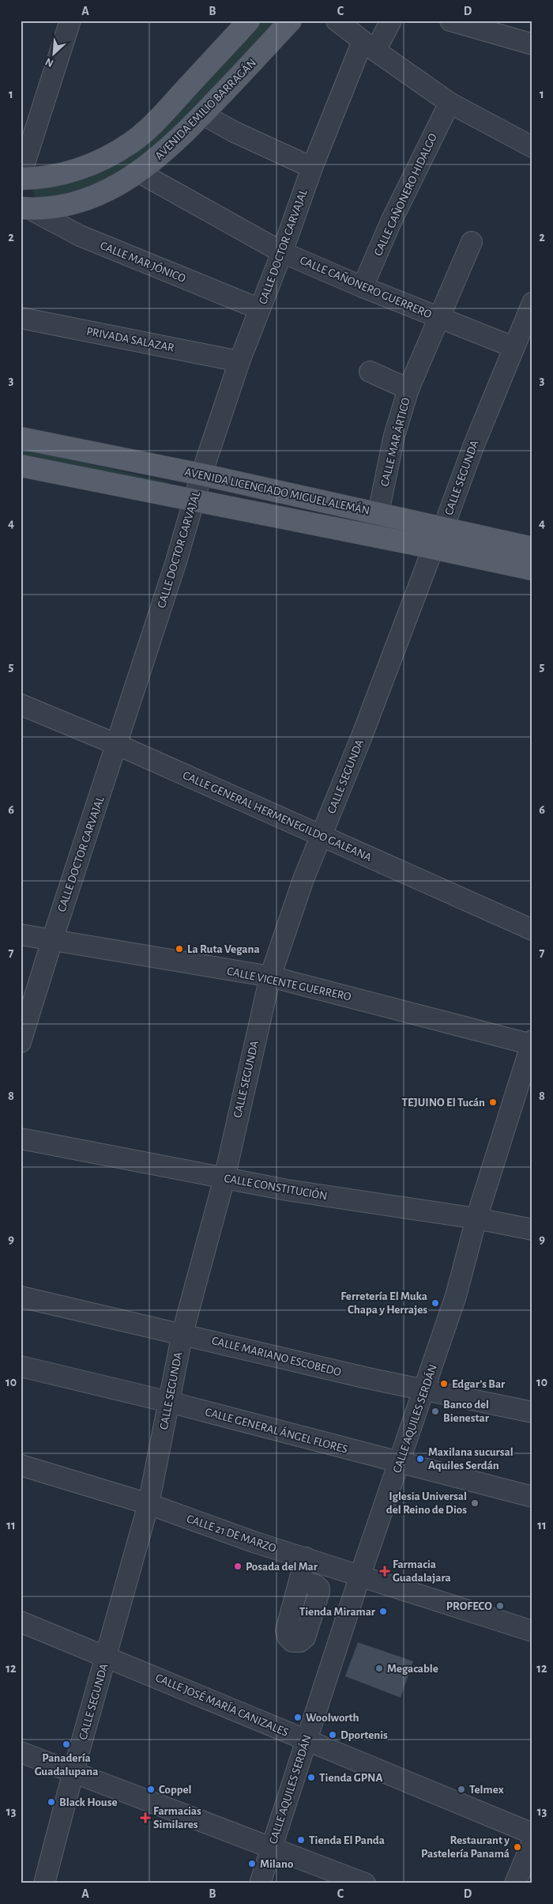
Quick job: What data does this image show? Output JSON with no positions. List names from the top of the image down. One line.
{"streets":{"main road":["AVENIDA EMILIO BARRAGÁN","AVENIDA LICENCIADO MIGUEL ALEMÁN"],"street":["CALLE CAÑONERO HIDALGO","CALLE DOCTOR CARVAJAL","CALLE MAR JÓNICO","CALLE CAÑONERO GUERRERO","PRIVADA SALAZAR","CALLE MAR ÁRTICO","CALLE SEGUNDA","CALLE GENERAL HERMENEGILDO GALEANA","CALLE VICENTE GUERRERO","CALLE CONSTITUCIÓN","CALLE MARIANO ESCOBEDO","CALLE AQUILES SERDÁN","CALLE GENERAL ÁNGEL FLORES","CALLE 21 DE MARZO","CALLE JOSÉ MARÍA CANIZALES"]},"crossings":[["AVENIDA EMILIO BARRAGÁN","CALLE MAR JÓNICO"],["AVENIDA EMILIO BARRAGÁN","CALLE CAÑONERO GUERRERO"],["CALLE CAÑONERO HIDALGO","CALLE CAÑONERO GUERRERO"],["CALLE DOCTOR CARVAJAL","CALLE MAR JÓNICO"],["CALLE DOCTOR CARVAJAL","CALLE CAÑONERO GUERRERO"],["CALLE DOCTOR CARVAJAL","PRIVADA SALAZAR"],["CALLE DOCTOR CARVAJAL","AVENIDA LICENCIADO MIGUEL ALEMÁN"],["CALLE DOCTOR CARVAJAL","CALLE GENERAL HERMENEGILDO GALEANA"],["CALLE DOCTOR CARVAJAL","CALLE VICENTE GUERRERO"],["CALLE CAÑONERO GUERRERO","CALLE MAR ÁRTICO"],["CALLE CAÑONERO GUERRERO","CALLE SEGUNDA"],["CALLE MAR ÁRTICO","AVENIDA LICENCIADO MIGUEL ALEMÁN"],["CALLE SEGUNDA","AVENIDA LICENCIADO MIGUEL ALEMÁN"],["CALLE SEGUNDA","CALLE GENERAL HERMENEGILDO GALEANA"],["CALLE SEGUNDA","CALLE VICENTE GUERRERO"],["CALLE SEGUNDA","CALLE CONSTITUCIÓN"],["CALLE SEGUNDA","CALLE MARIANO ESCOBEDO"],["CALLE SEGUNDA","CALLE GENERAL ÁNGEL FLORES"],["CALLE SEGUNDA","CALLE 21 DE MARZO"],["CALLE SEGUNDA","CALLE JOSÉ MARÍA CANIZALES"],["CALLE VICENTE GUERRERO","CALLE AQUILES SERDÁN"],["CALLE CONSTITUCIÓN","CALLE AQUILES SERDÁN"],["CALLE MARIANO ESCOBEDO","CALLE AQUILES SERDÁN"],["CALLE AQUILES SERDÁN","CALLE GENERAL ÁNGEL FLORES"],["CALLE AQUILES SERDÁN","CALLE 21 DE MARZO"],["CALLE AQUILES SERDÁN","CALLE JOSÉ MARÍA CANIZALES"]],"places":{"other":["La Ruta Vegana","TEJUINO El Tucán","Ferretería El Muka Chapa y Herrajes","Edgar’s Bar","Banco del Bienestar","Maxilana sucursal Aquiles Serdán","Iglesia Universal del Reino de Dios","Posada del Mar","PROFECO","Tienda Miramar","Megacable","Woolworth","Dportenis","Panadería Guadalupana","Tienda GPNA","Coppel","Telmex","Black House","Tienda El Panda","Restaurant y Pastelería Panamá","Milano"],"health":["Farmacia Guadalajara","Farmacias Similares"]},"north":"bottom left","grid":{"columns":["A","B","C","D"],"rows":["1","2","3","4","5","6","7","8","9","10","11","12","13"]}}
